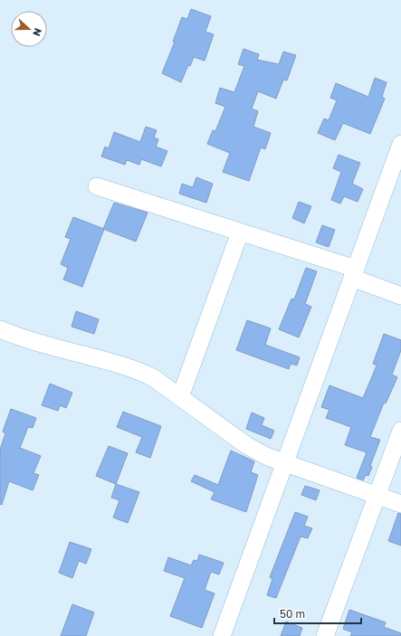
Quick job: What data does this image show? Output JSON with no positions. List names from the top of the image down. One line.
{"scale_bar":"50 m","north":"right"}
